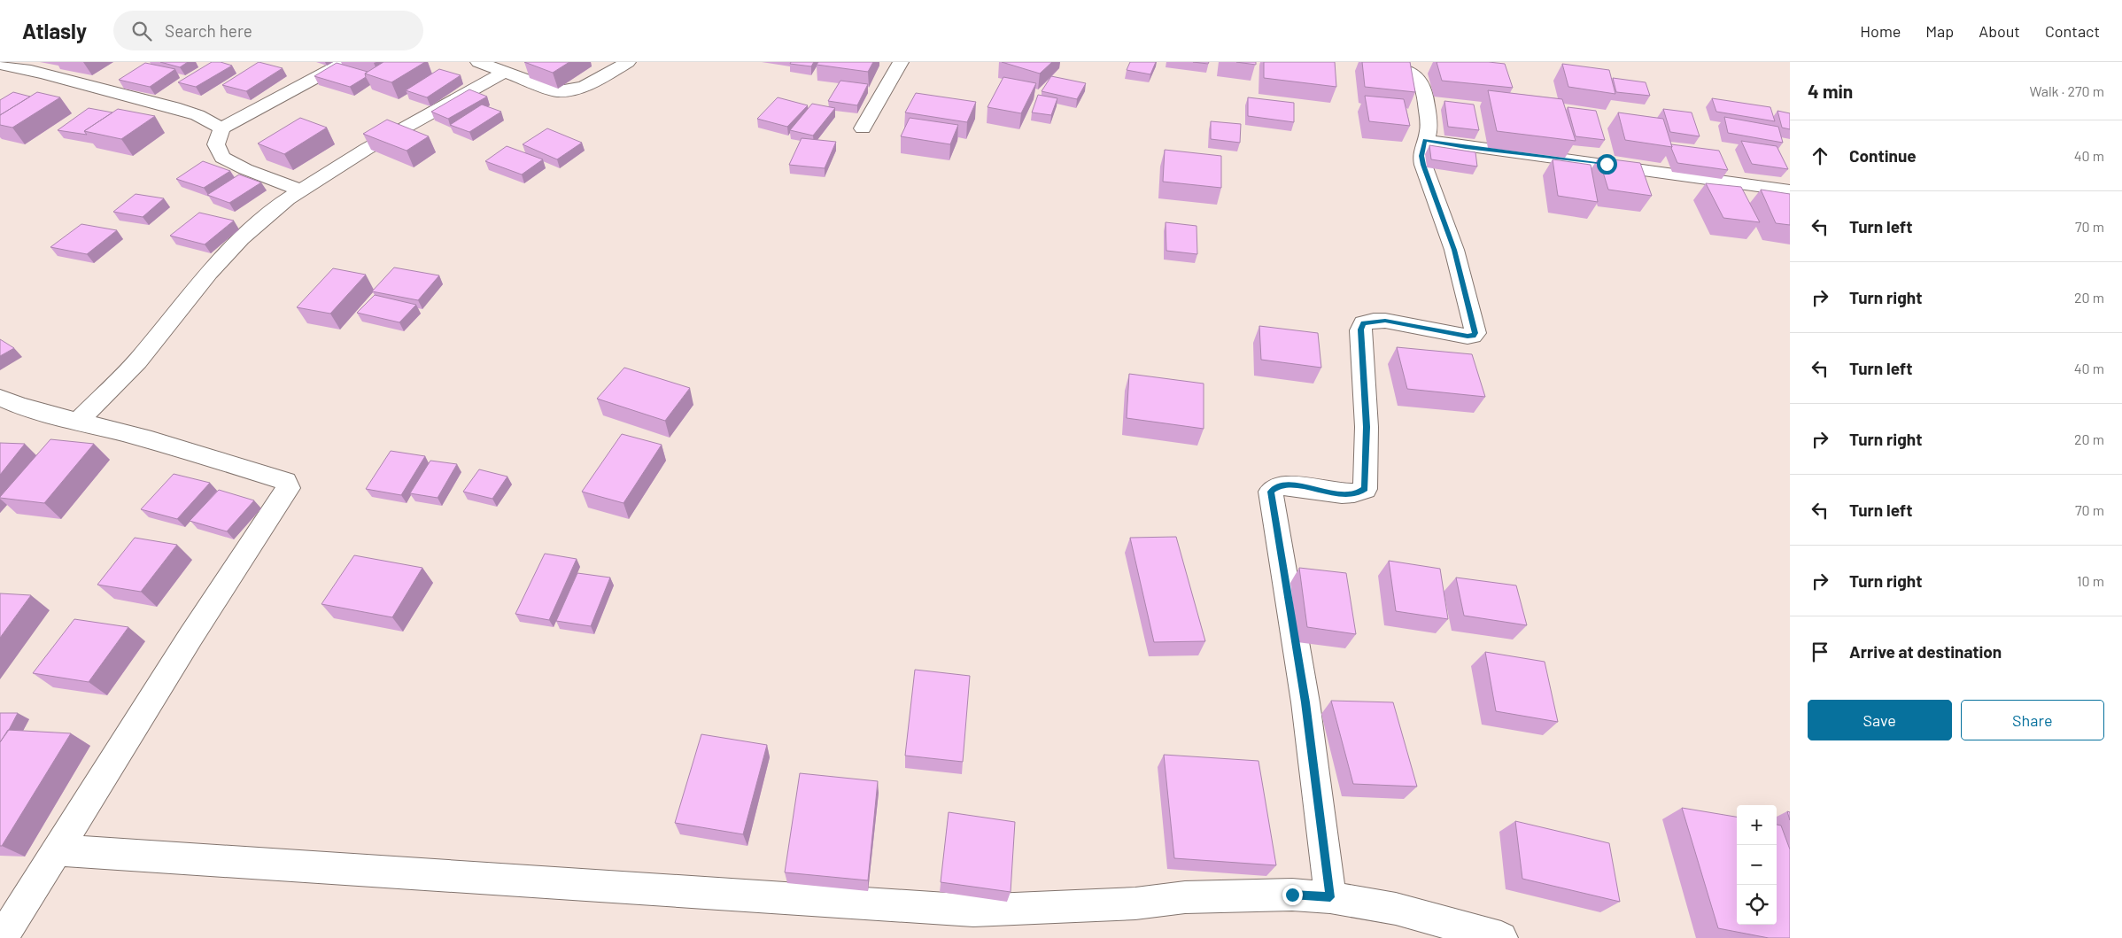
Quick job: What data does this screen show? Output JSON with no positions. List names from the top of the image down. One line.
{"page":{"header":"Atlasly","search":"Search here","nav":["Home","Map","About","Contact"],"heading":["4 min","Walk · 270 m"],"list":[["Continue","40 m"],["Turn left","70 m"],["Turn right","20 m"],["Turn left","40 m"],["Turn right","20 m"],["Turn left","70 m"],["Turn right","10 m"],"Arrive at destination"],"buttons":["Save","Share"],"map_buttons":["+","−"]}}
